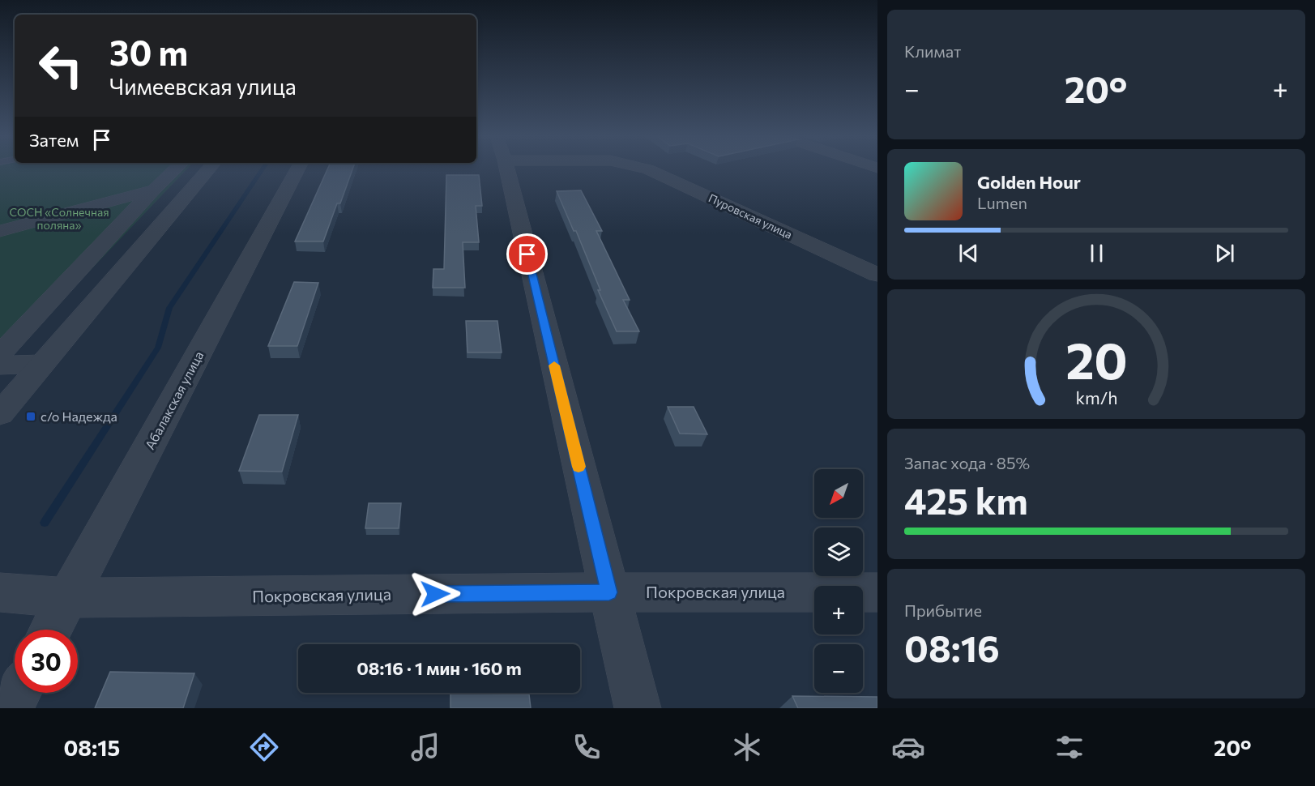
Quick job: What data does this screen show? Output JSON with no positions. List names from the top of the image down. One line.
{"streets":{"street":["Пуровская улица","Абалакская улица","Покровская улица"]},"crossings":[["Абалакская улица","Покровская улица"]],"parks":["СОСН «Солнечная поляна»"],"places":{"transit":["с/о Надежда"]},"north":"bottom left","page":{"tile":["Климат",["Запас хода · 85%","425 km"],["Прибытие","08:16"]],"turn":["30 m","Чимеевская улица"],"heat":["−","20°","+"],"then":"Затем","song":["Golden Hour","Lumen"],"map_buttons":["+","−"],"limit":"30","trip":"08:16 · 1 мин · 160 m","tabs":["08:15","20°"],"gauge":["20","km/h"]}}
